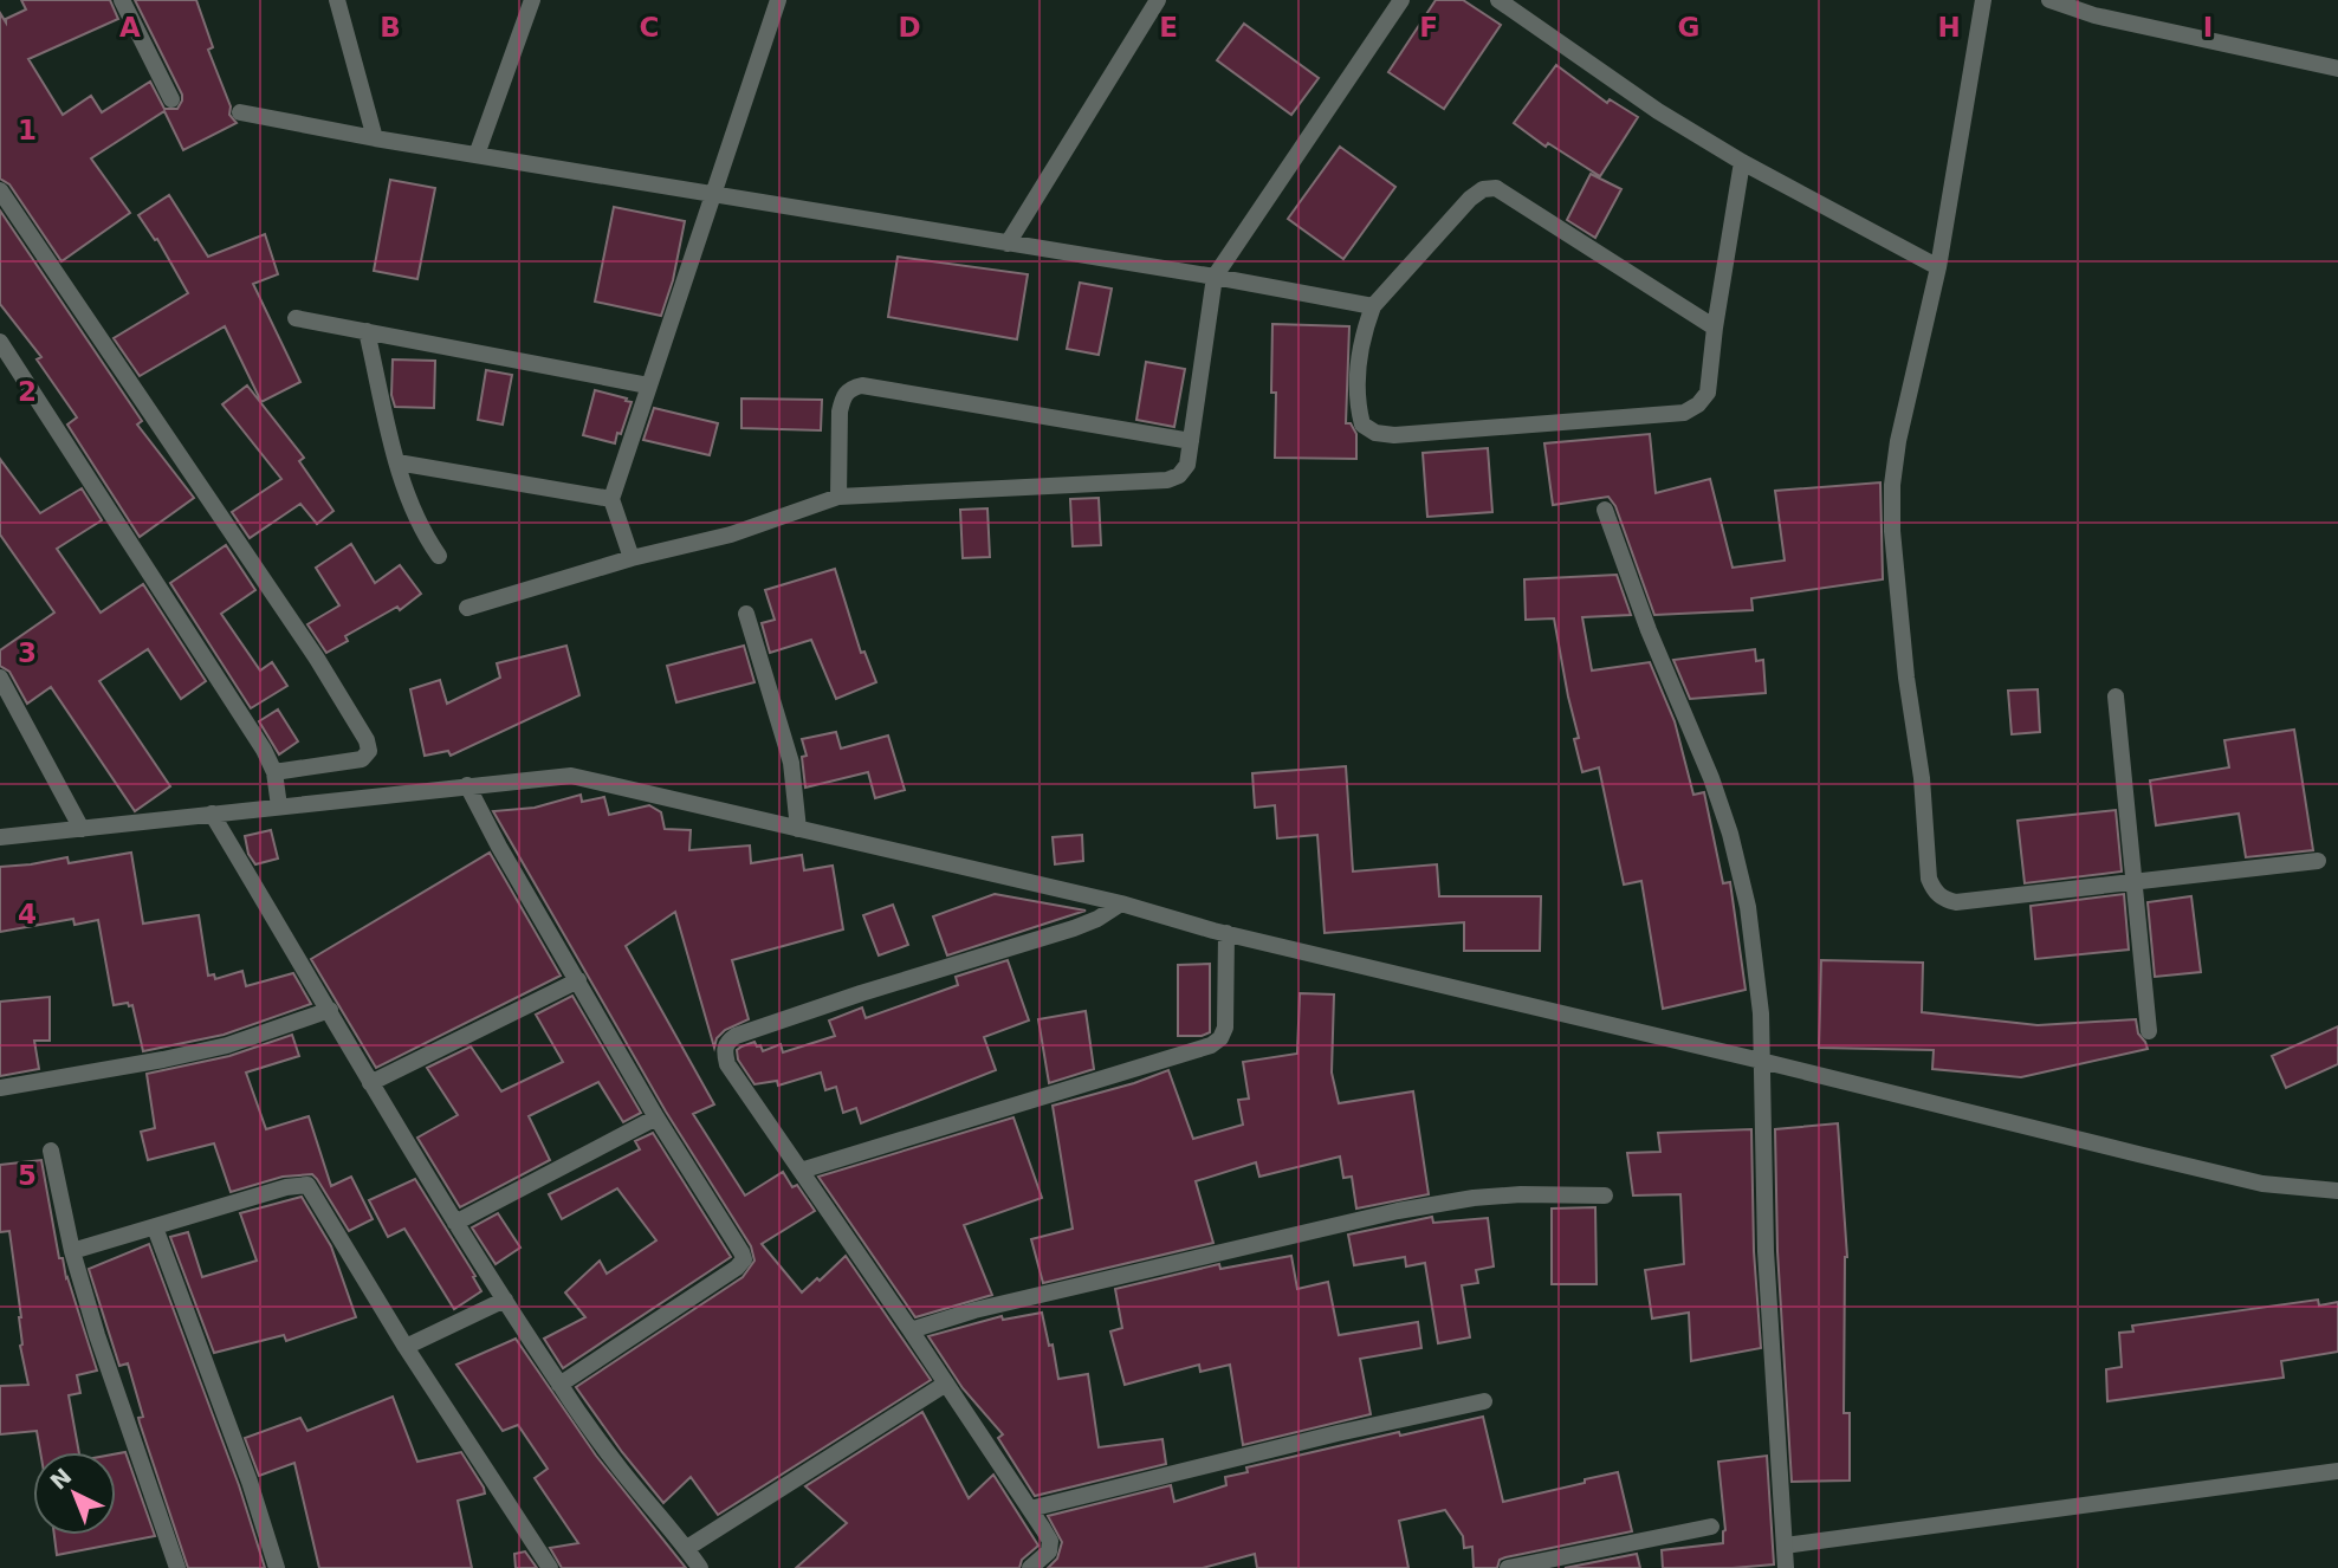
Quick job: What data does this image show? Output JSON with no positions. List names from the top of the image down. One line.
{"north":"top left","grid":{"columns":["A","B","C","D","E","F","G","H","I"],"rows":["1","2","3","4","5"]}}
